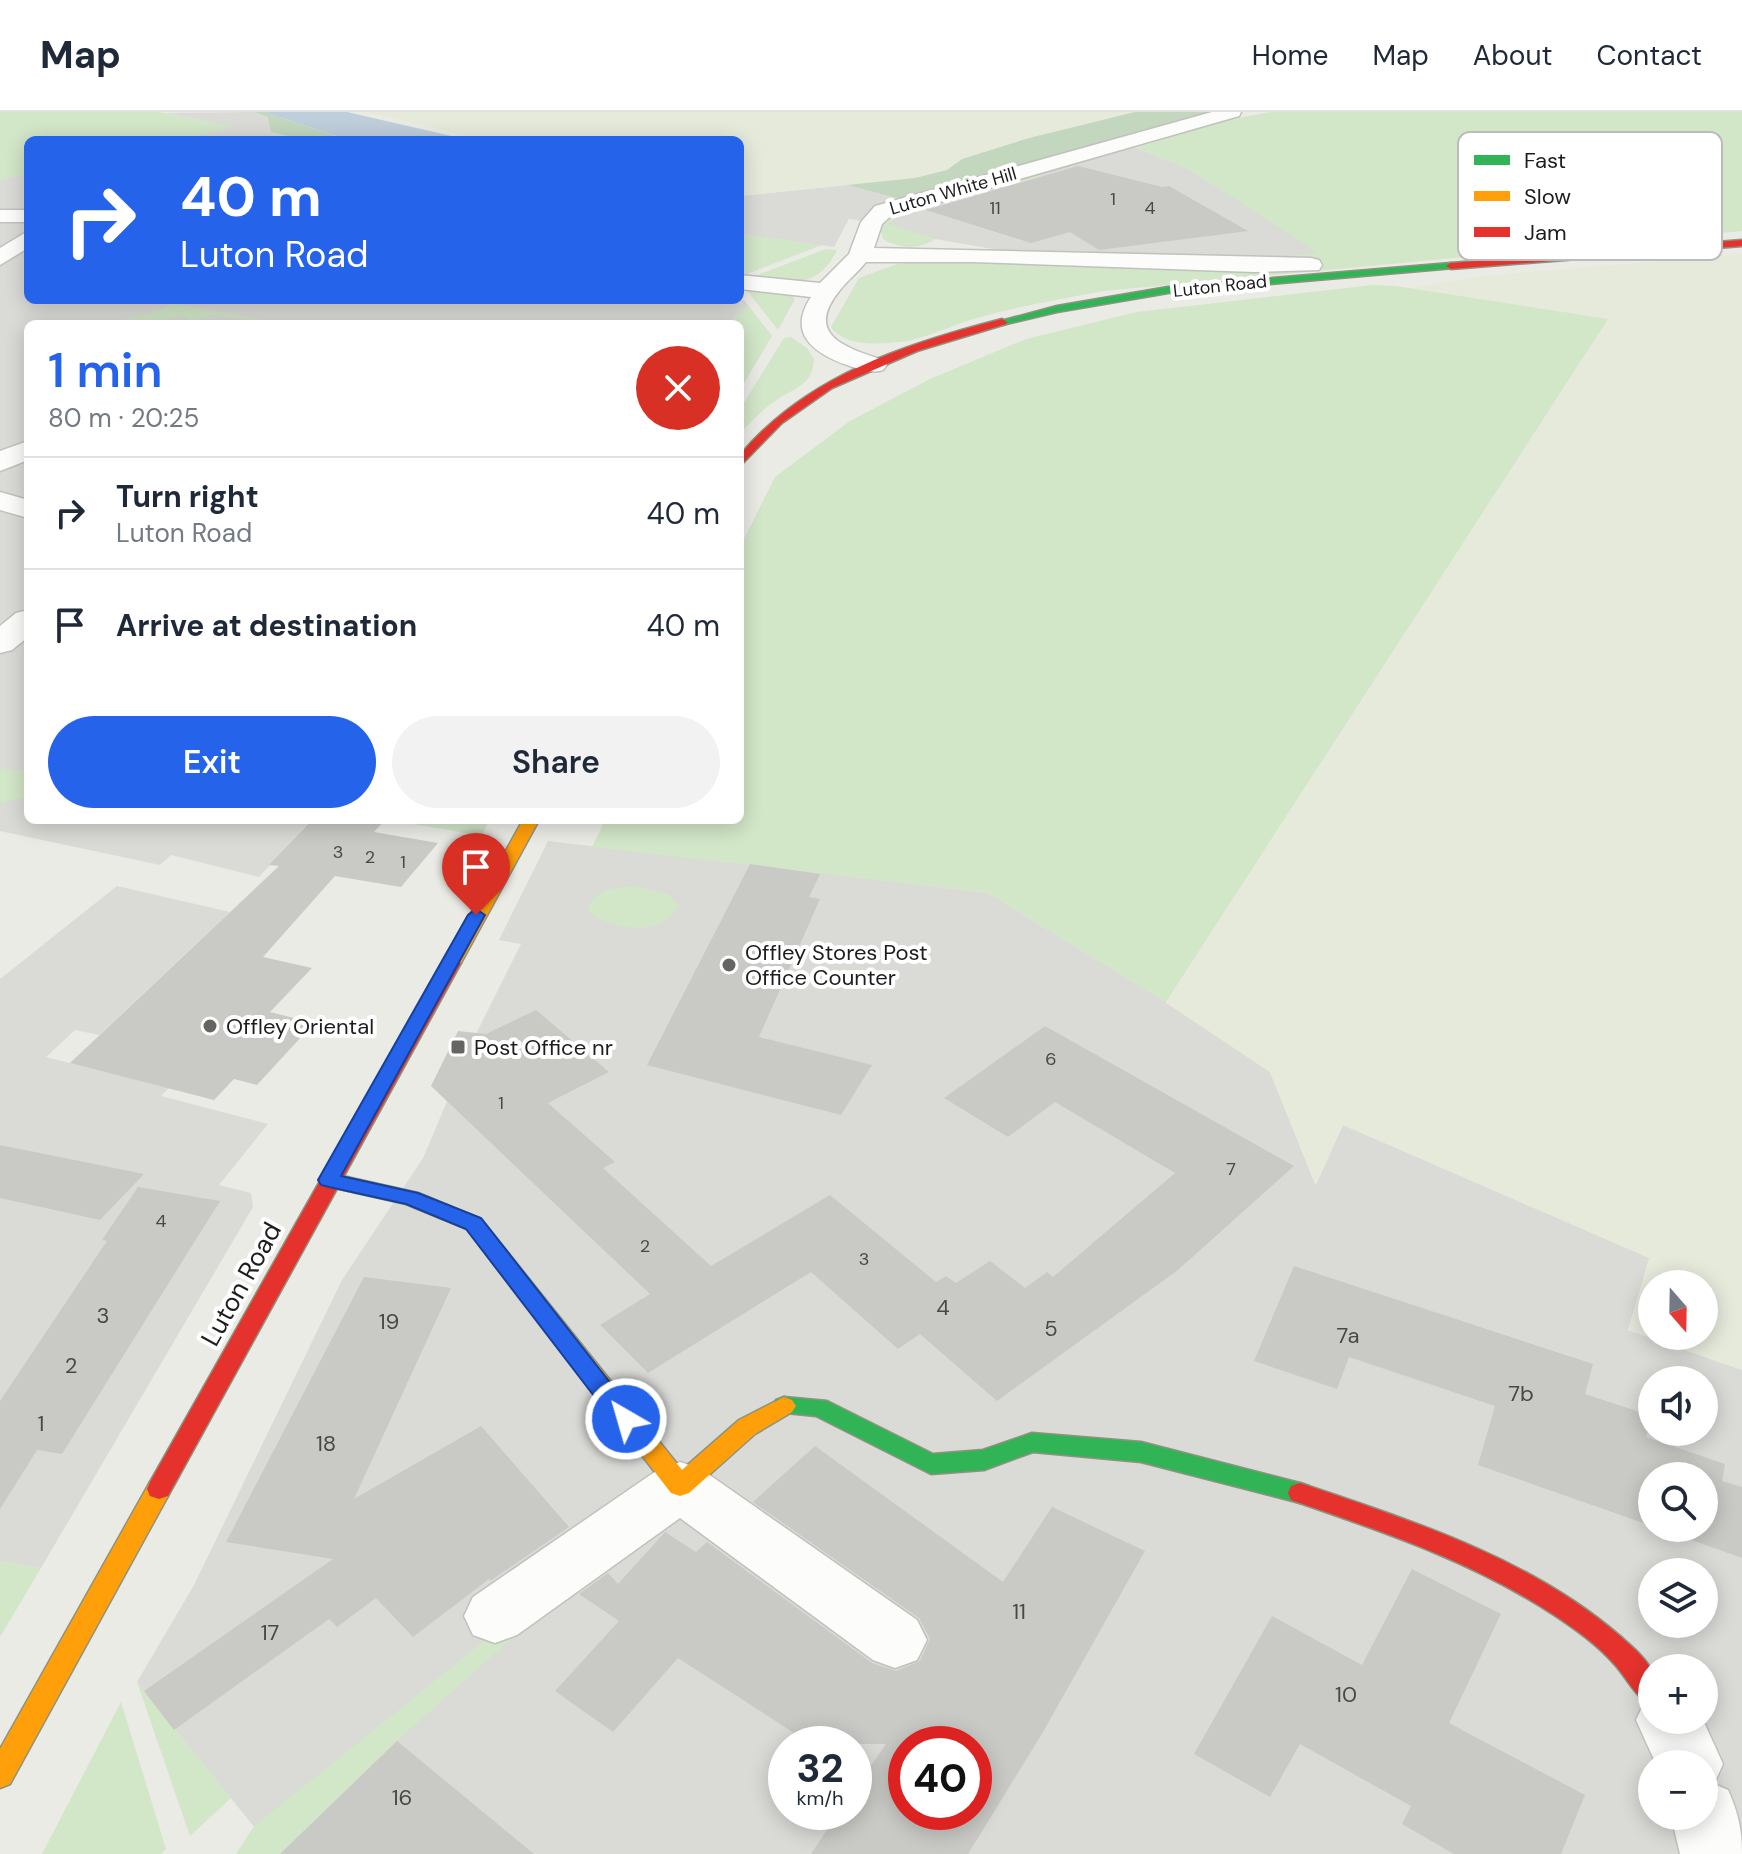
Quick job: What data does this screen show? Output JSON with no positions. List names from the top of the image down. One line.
{"streets":{"street":["Luton White Hill","Luton Road"]},"crossings":[["Luton White Hill","Luton Road"]],"places":{"other":["Offley Stores Post Office Counter","Offley Oriental"],"transit":["Post Office nr"]},"house_numbers":["1","11","4","3","2","1","6","1","7","4","2","3","4","3","19","5","7a","2","7b","1","18","11","17","10","16"],"legend":["Fast","Slow","Jam"],"north":"bottom","page":{"header":"Map","nav":["Home","Map","About","Contact"],"turn":["40 m","Luton Road"],"heading":["1 min","80 m · 20:25"],"list":[{"name":"Turn right","note":"Luton Road","value":"40 m"},{"name":"Arrive at destination","value":"40 m"}],"buttons":["Exit","Share"],"map_buttons":["+","−"],"speed":"32 km/h","limit":"40"}}
